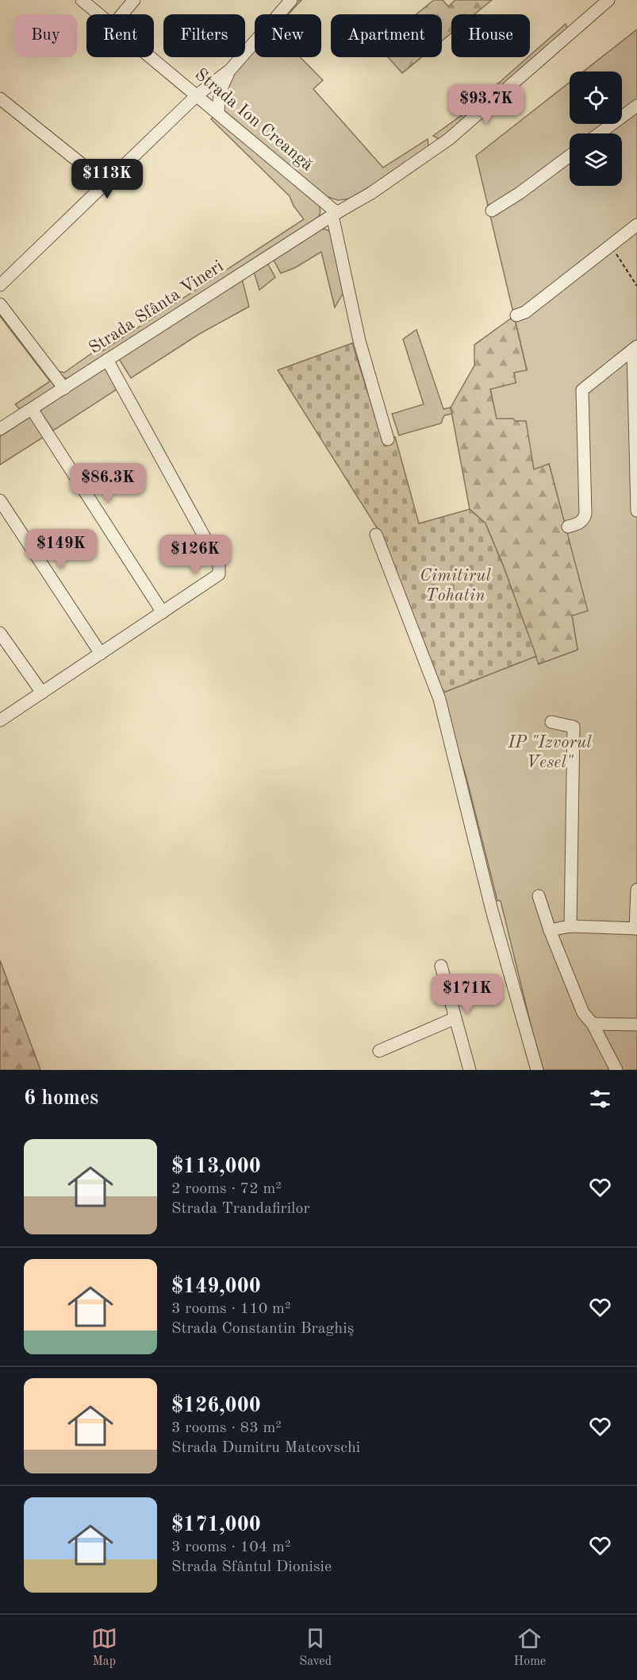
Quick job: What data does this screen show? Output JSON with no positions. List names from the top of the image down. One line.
{"streets":{"street":["Strada Ion Creangă","Strada Sfânta Vineri"]},"crossings":[["Strada Ion Creangă","Strada Sfânta Vineri"]],"parks":["Cimitirul Tohatin","IP \"Izvorul Vesel\""],"page":{"chip":["Buy","Rent","Filters","New","Apartment","House"],"price":["$93.7K","$113K","$86.3K","$149K","$126K","$171K"],"heading":"6 homes","list":[{"name":"$113,000","note":"2 rooms · 72 m² · Strada Trandafirilor"},{"name":"$149,000","note":"3 rooms · 110 m² · Strada Constantin Braghiş"},{"name":"$126,000","note":"3 rooms · 83 m² · Strada Dumitru Matcovschi"},{"name":"$171,000","note":"3 rooms · 104 m² · Strada Sfântul Dionisie"}],"tabs":["Map","Saved","Home"]}}
